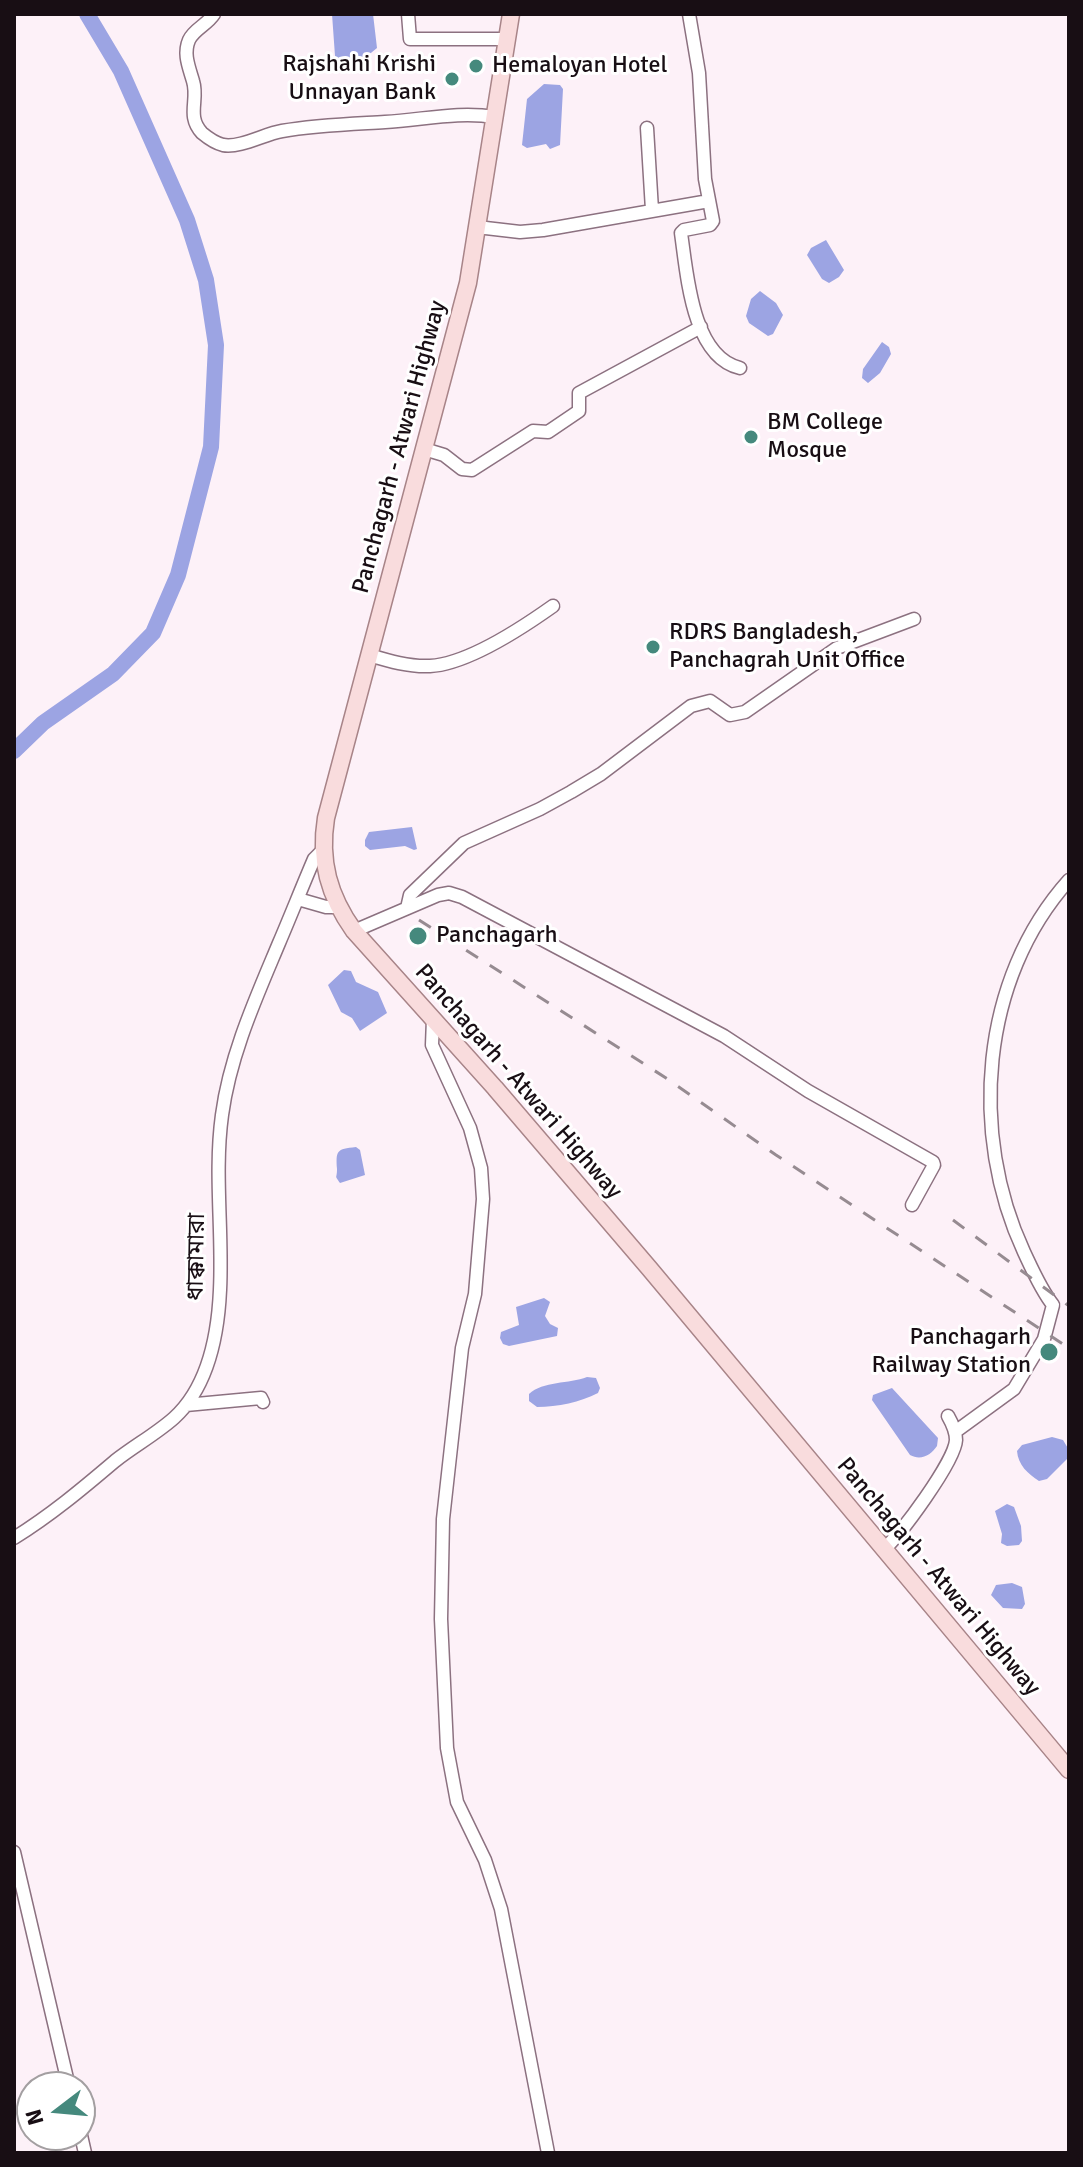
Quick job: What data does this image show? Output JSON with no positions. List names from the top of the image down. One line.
{"streets":{"main road":["Panchagarh - Atwari Highway"],"street":["ধাক্কামারা"]},"crossings":[["Panchagarh - Atwari Highway","ধাক্কামারা"]],"places":["Hemaloyan Hotel","Rajshahi Krishi Unnayan Bank","BM College Mosque","RDRS Bangladesh, Panchagrah Unit Office","Panchagarh","Panchagarh Railway Station"],"north":"left"}
